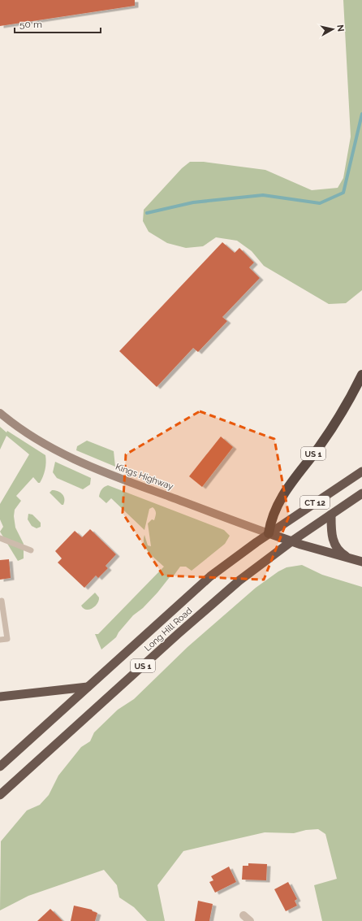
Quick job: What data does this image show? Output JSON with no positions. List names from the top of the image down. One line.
{"streets":{"highway":["US 1","Kings Highway","CT 12","Long Hill Road"]},"crossings":[["US 1","Kings Highway"],["US 1","Long Hill Road"],["Kings Highway","Long Hill Road"]],"scale_bar":"50 m","north":"right"}
